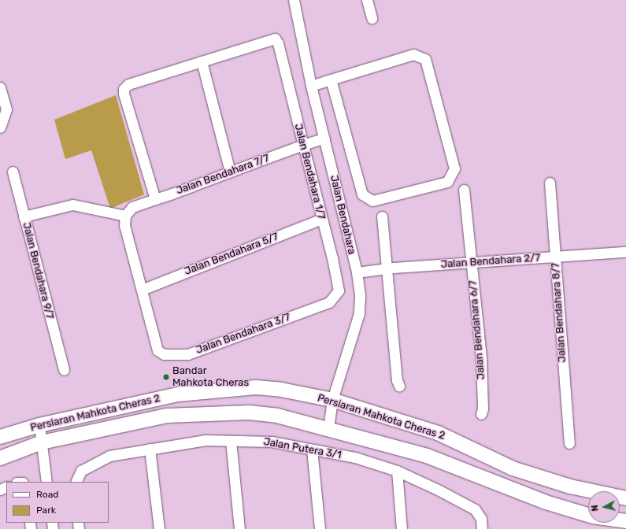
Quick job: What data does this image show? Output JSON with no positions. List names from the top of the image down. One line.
{"streets":{"street":["Jalan Bendahara 1/7","Jalan Bendahara 7/7","Jalan Bendahara","Jalan Bendahara 5/7","Jalan Bendahara 2/7","Jalan Bendahara 9/7","Jalan Bendahara 8/7","Jalan Bendahara 6/7","Jalan Bendahara 3/7","Persiaran Mahkota Cheras 2","Jalan Putera 3/1"]},"crossings":[["Jalan Bendahara 1/7","Jalan Bendahara 7/7"],["Jalan Bendahara 1/7","Jalan Bendahara 5/7"],["Jalan Bendahara 1/7","Jalan Bendahara 3/7"],["Jalan Bendahara 7/7","Jalan Bendahara"],["Jalan Bendahara","Jalan Bendahara 2/7"],["Jalan Bendahara","Persiaran Mahkota Cheras 2"],["Jalan Bendahara 5/7","Jalan Bendahara 3/7"],["Jalan Bendahara 2/7","Jalan Bendahara 8/7"],["Jalan Bendahara 2/7","Jalan Bendahara 6/7"]],"places":["Bandar Mahkota Cheras"],"legend":["Road","Park"],"north":"left"}
